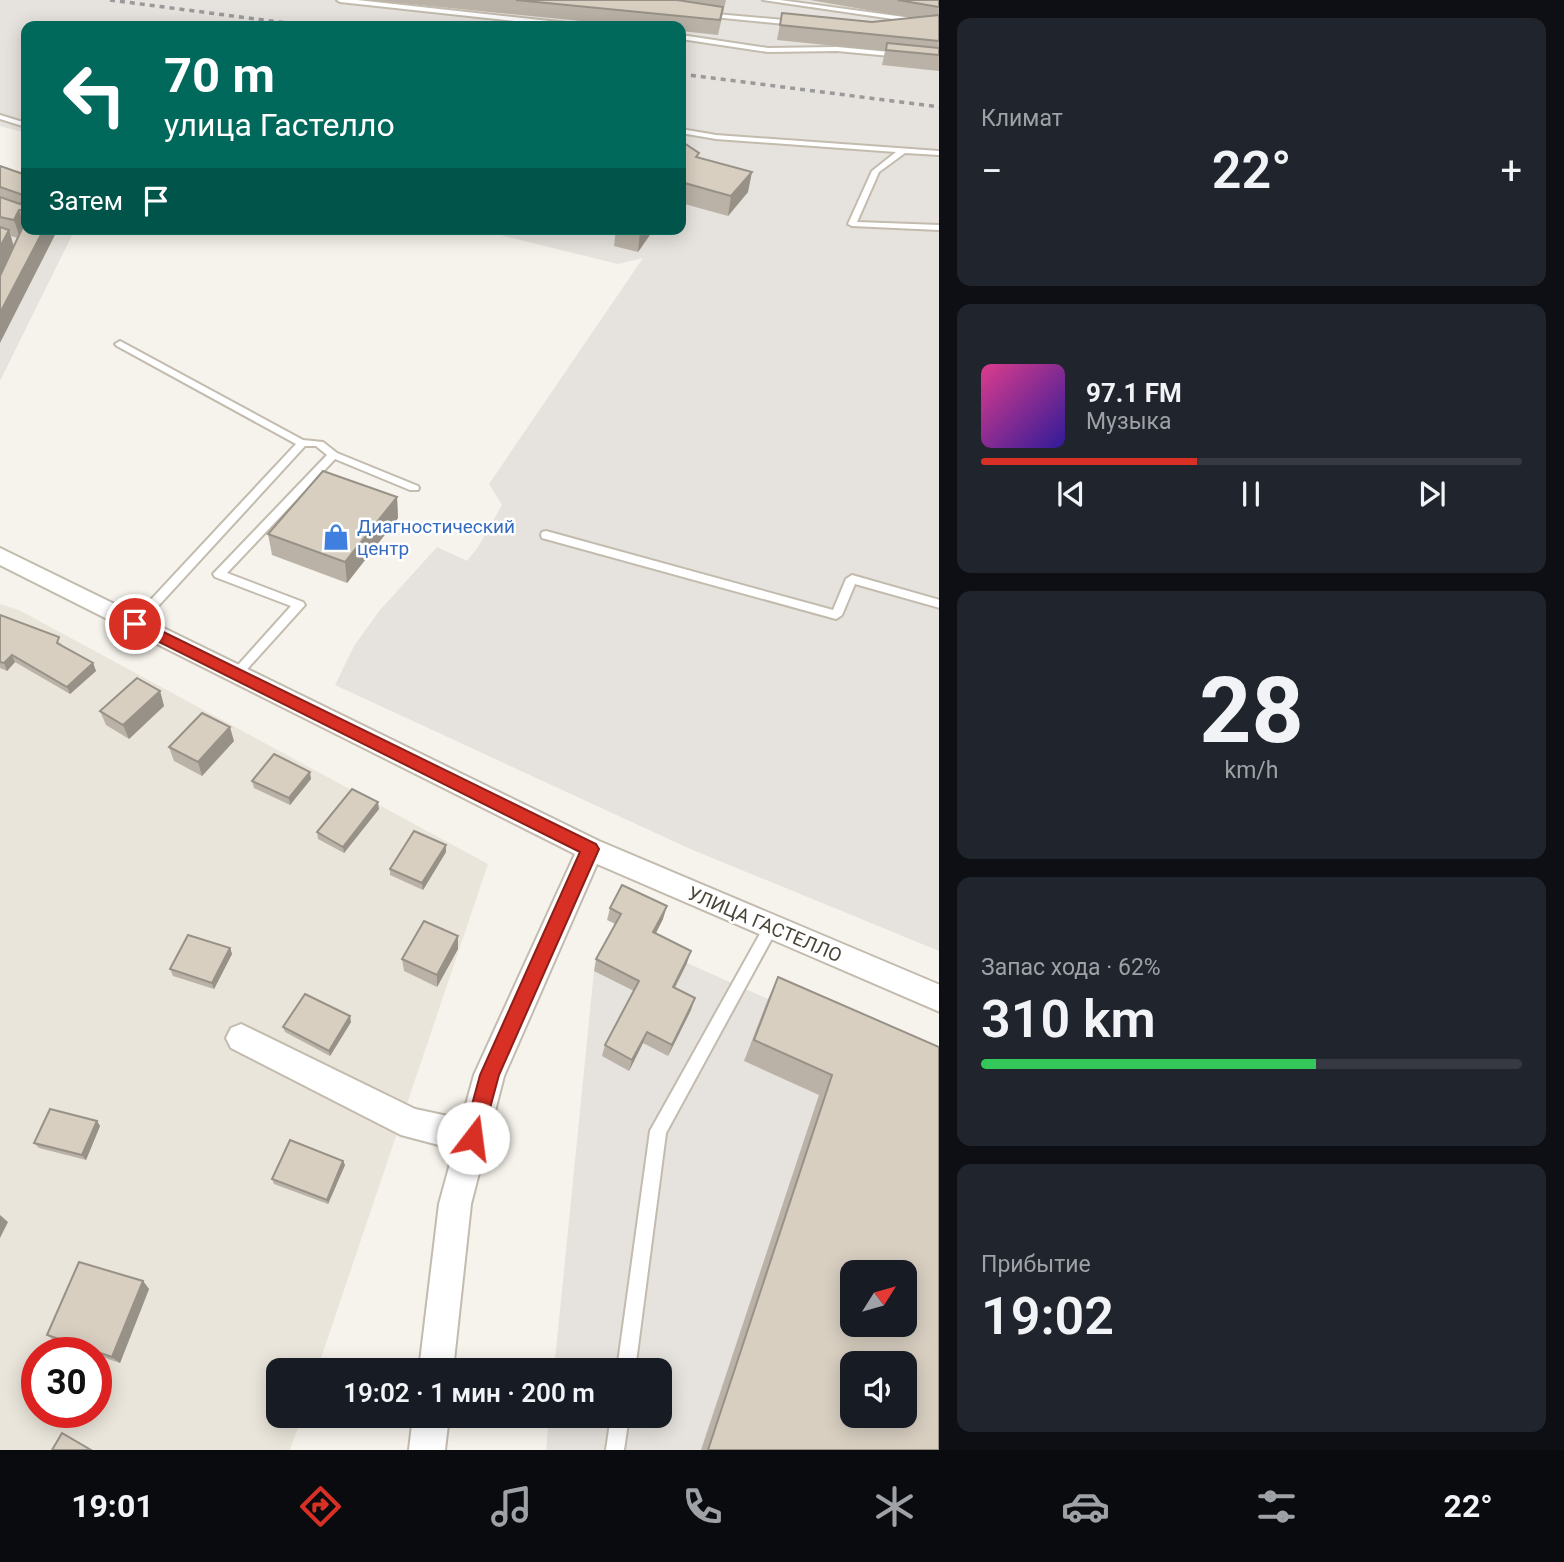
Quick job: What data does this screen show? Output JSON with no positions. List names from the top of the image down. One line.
{"streets":{"street":["УЛИЦА ГАСТЕЛЛО"]},"places":{"shop":["Диагностический центр"]},"north":"top right","page":{"tile":["Климат",["28","km/h"],["Запас хода · 62%","310 km"],["Прибытие","19:02"]],"turn":["70 m","улица Гастелло"],"heat":["−","22°","+"],"then":"Затем","song":["97.1 FM","Музыка"],"limit":"30","trip":"19:02 · 1 мин · 200 m","tabs":["19:01","22°"]}}
